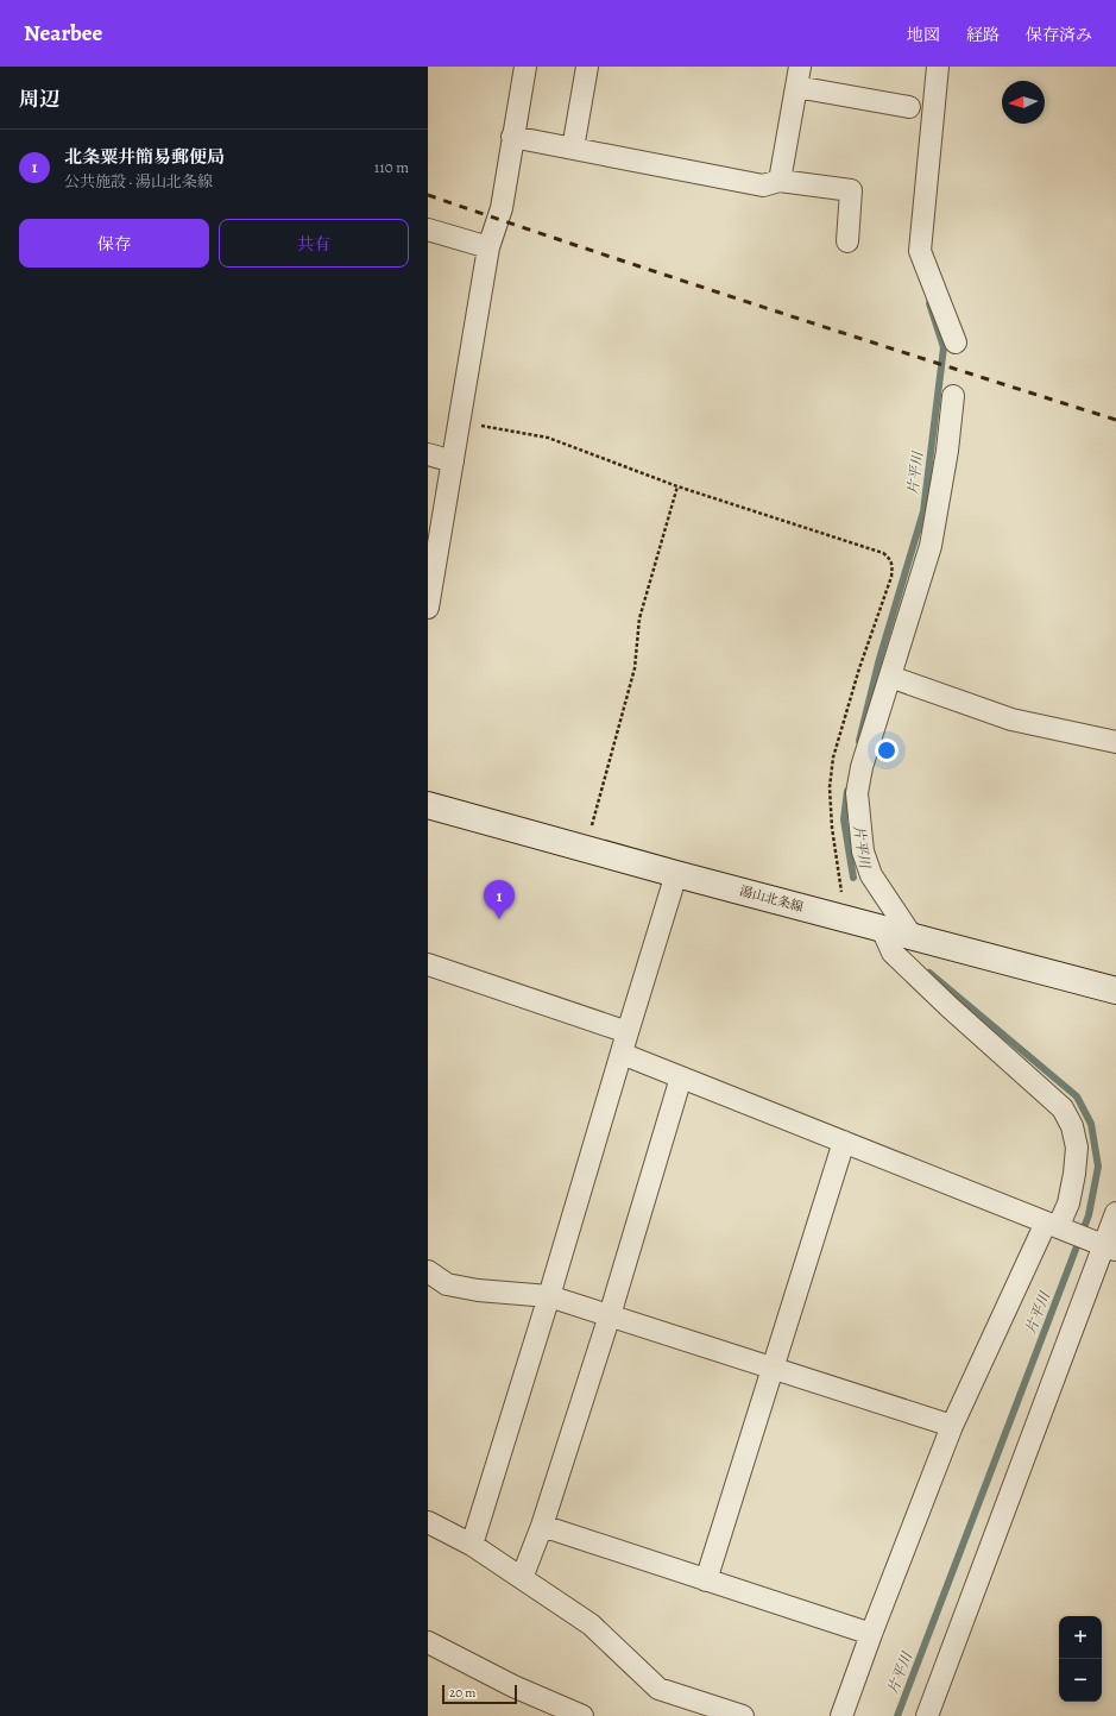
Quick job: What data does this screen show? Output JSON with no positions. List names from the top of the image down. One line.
{"streets":{"main road":["湯山北条線"]},"water":["片平川"],"scale_bar":"20 m","north":"left","page":{"header":"Nearbee","nav":["地図","経路","保存済み"],"heading":"周辺","list":[{"mark":"1","name":"北条粟井簡易郵便局","note":"公共施設 · 湯山北条線","value":"110 m"}],"buttons":["保存","共有"],"pins":"1","map_buttons":["+","−"],"scale":"20 m"}}
